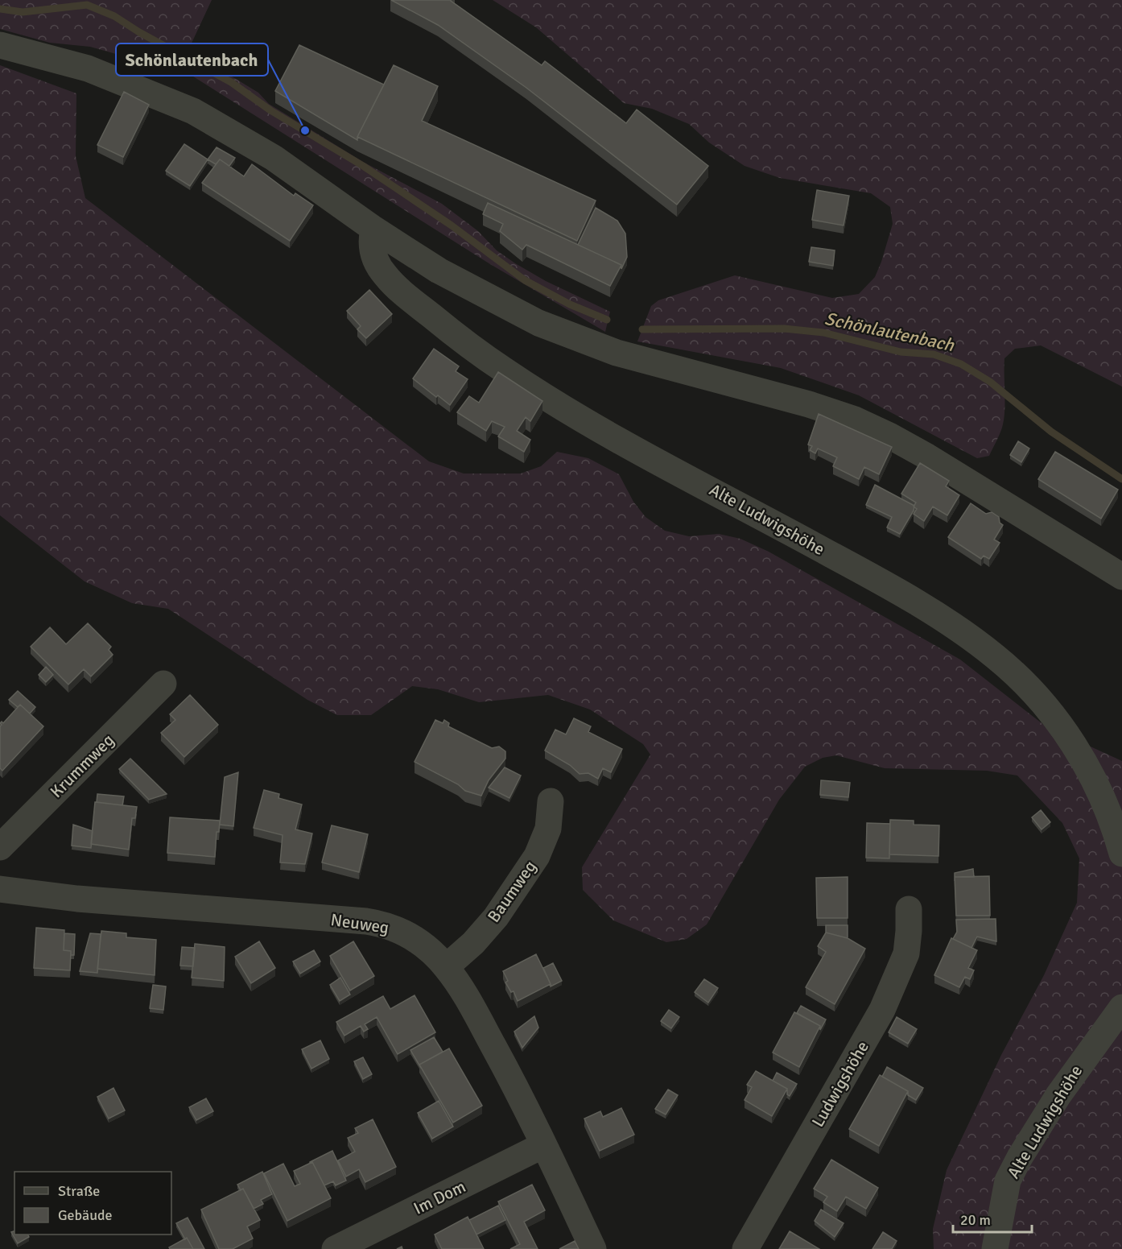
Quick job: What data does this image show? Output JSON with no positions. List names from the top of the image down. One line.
{"streets":{"street":["Alte Ludwigshöhe","Krummweg","Baumweg","Neuweg","Ludwigshöhe","Im Dom"]},"crossings":[["Baumweg","Neuweg"],["Neuweg","Im Dom"]],"water":["Schönlautenbach"],"places":["Schönlautenbach"],"legend":["Straße","Gebäude"],"scale_bar":"20 m"}
